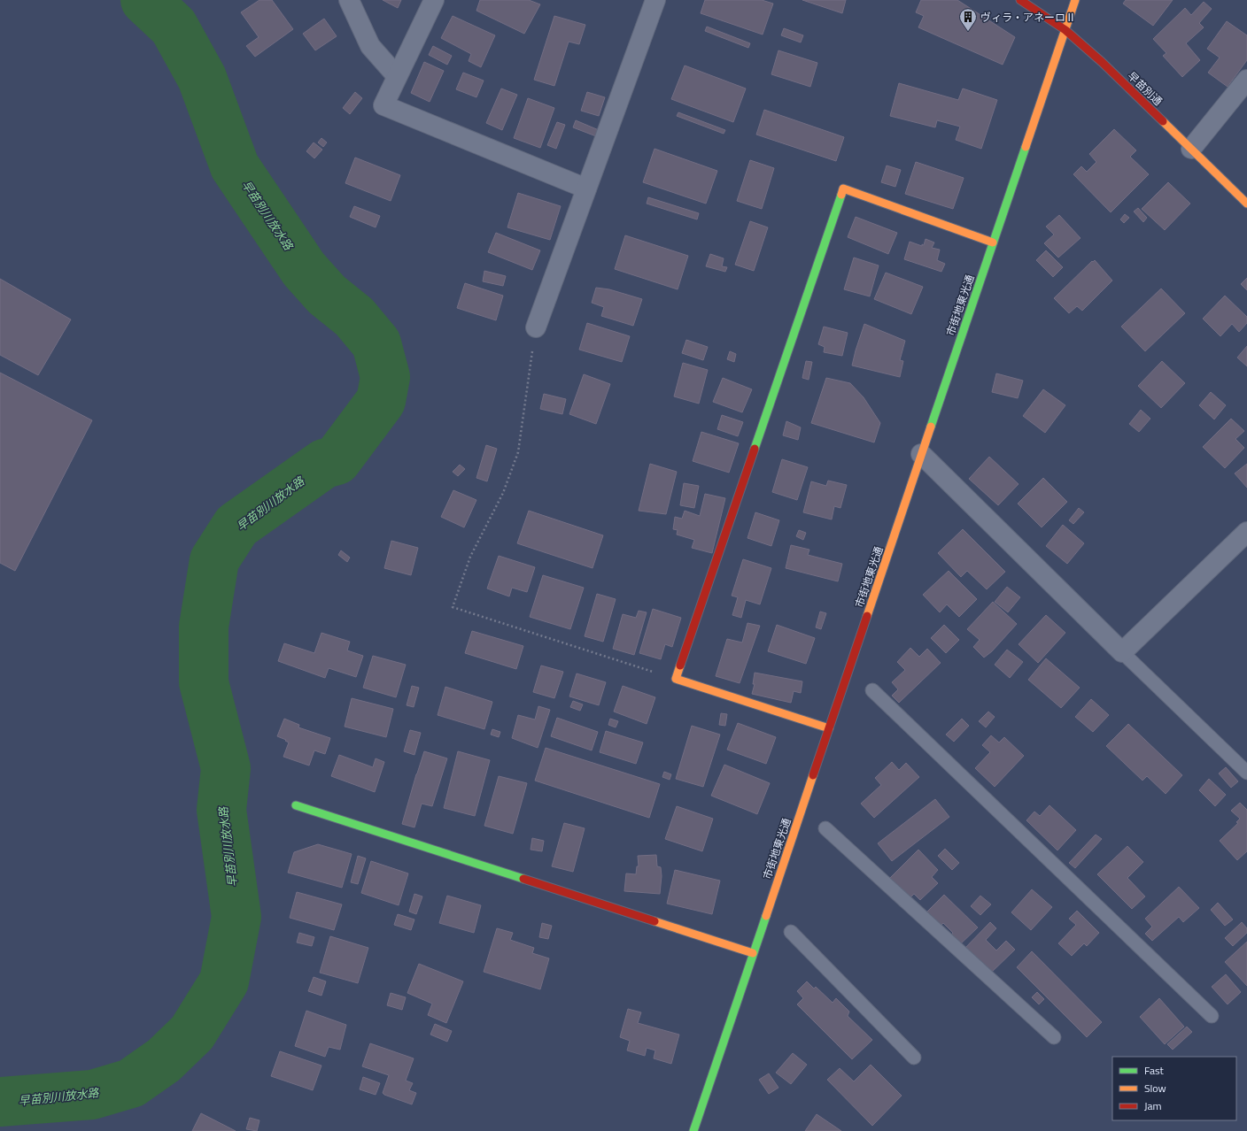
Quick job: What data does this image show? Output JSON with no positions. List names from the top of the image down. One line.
{"streets":{"street":["早苗別通","市街地東光通"]},"crossings":[["早苗別通","市街地東光通"]],"water":["早苗別川放水路"],"places":{"building":["ヴィラ・アネーロⅡ"]},"legend":["Fast","Slow","Jam"]}
